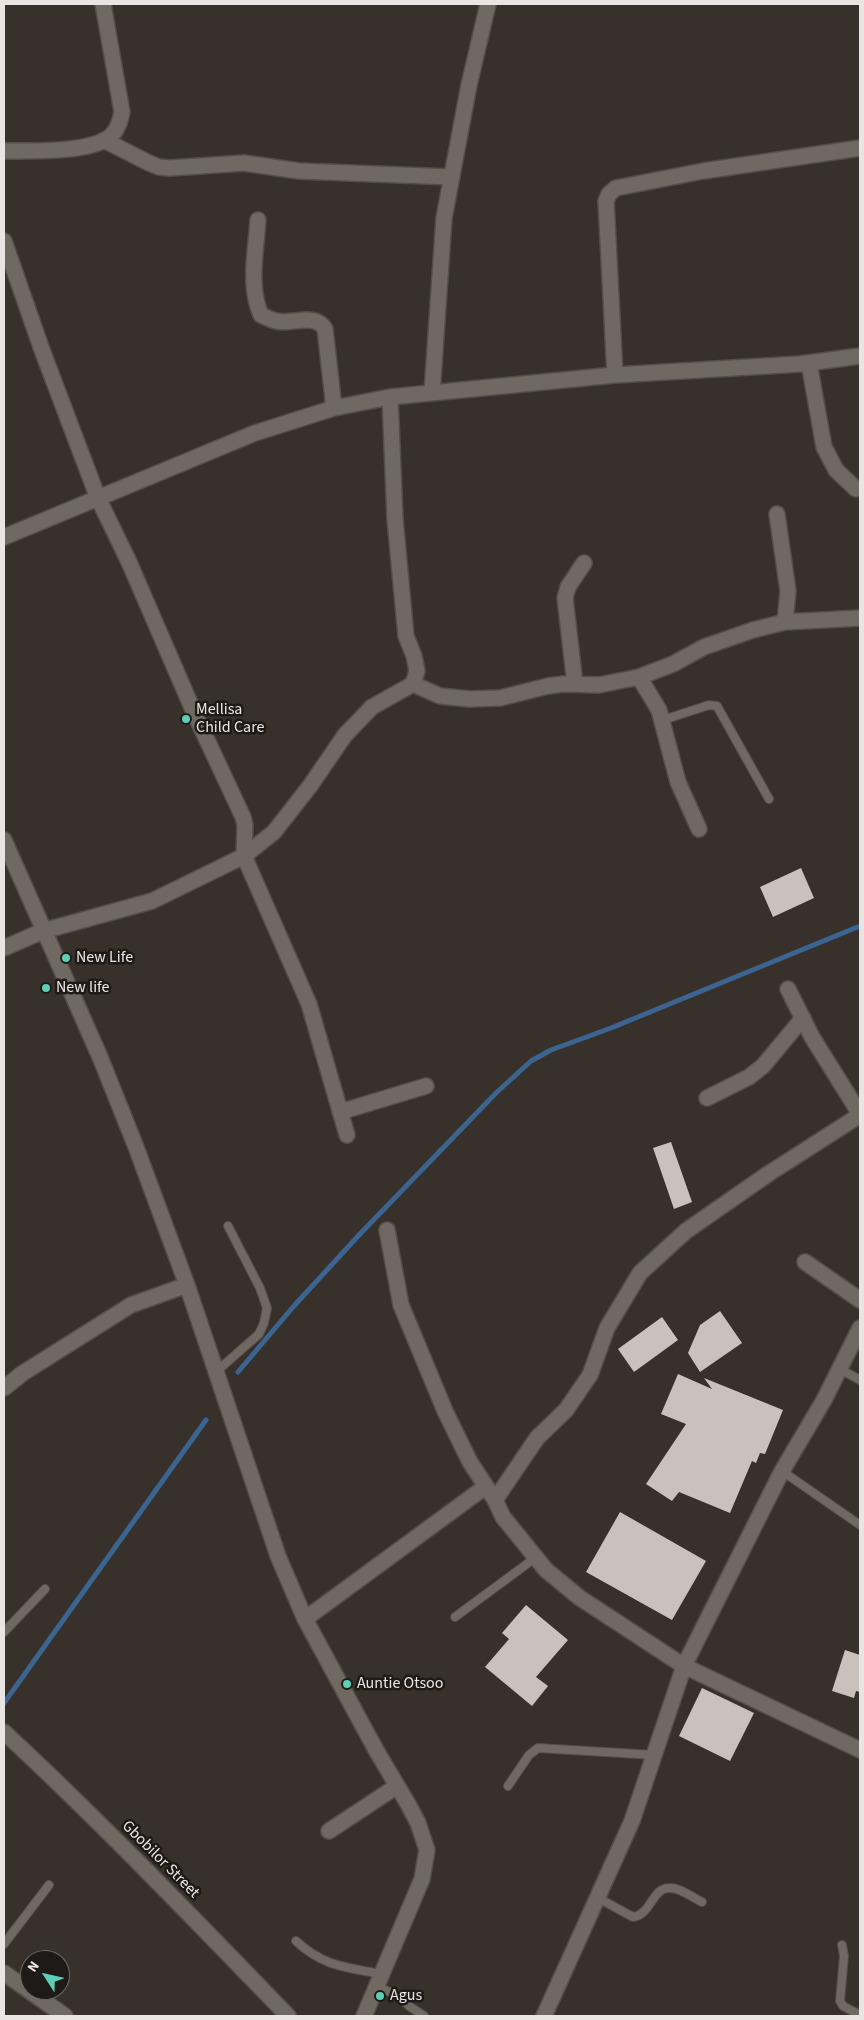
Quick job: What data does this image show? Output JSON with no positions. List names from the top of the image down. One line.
{"streets":{"street":["Gbobilor Street"]},"places":["Mellisa Child Care","New Life","New life","Auntie Otsoo","Agus"],"north":"top left"}
